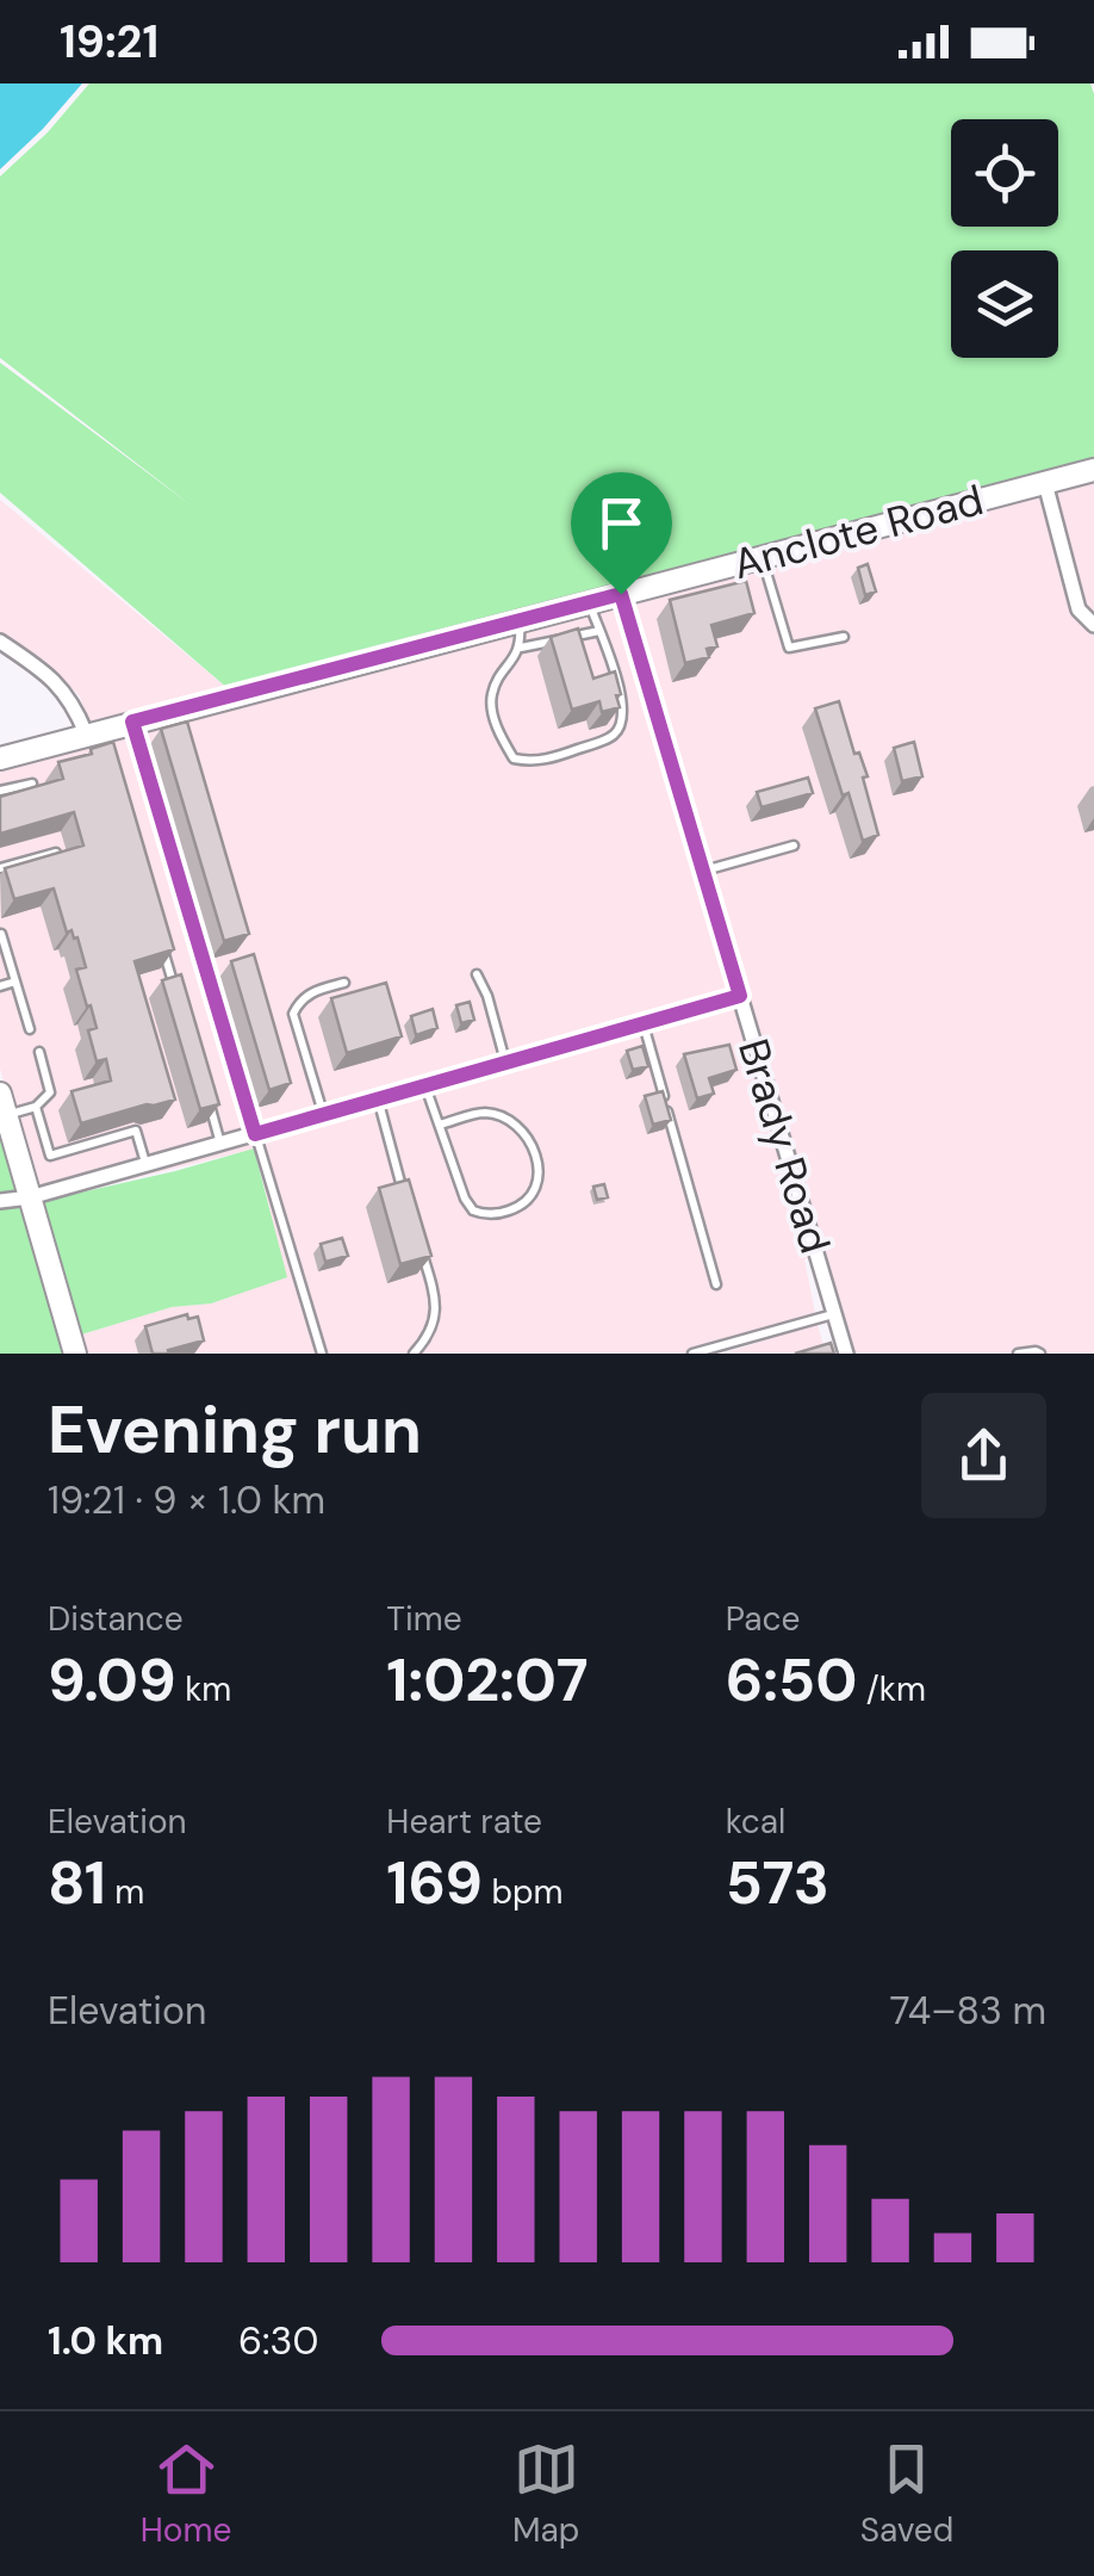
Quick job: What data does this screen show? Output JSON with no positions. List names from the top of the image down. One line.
{"streets":{"street":["Anclote Road","Brady Road"]},"crossings":[["Anclote Road","Brady Road"]],"page":{"status":"19:21","heading":["Evening run","19:21 · 9 × 1.0 km"],"stats":[["Distance","9.09 km"],["Time","1:02:07"],["Pace","6:50 /km"],["Elevation","81 m"],["Heart rate","169 bpm"],["kcal","573"]],"chart":["Elevation","74–83 m"],"list":[{"name":"1.0 km","note":"6:30"}],"tabs":["Home","Map","Saved"]}}
